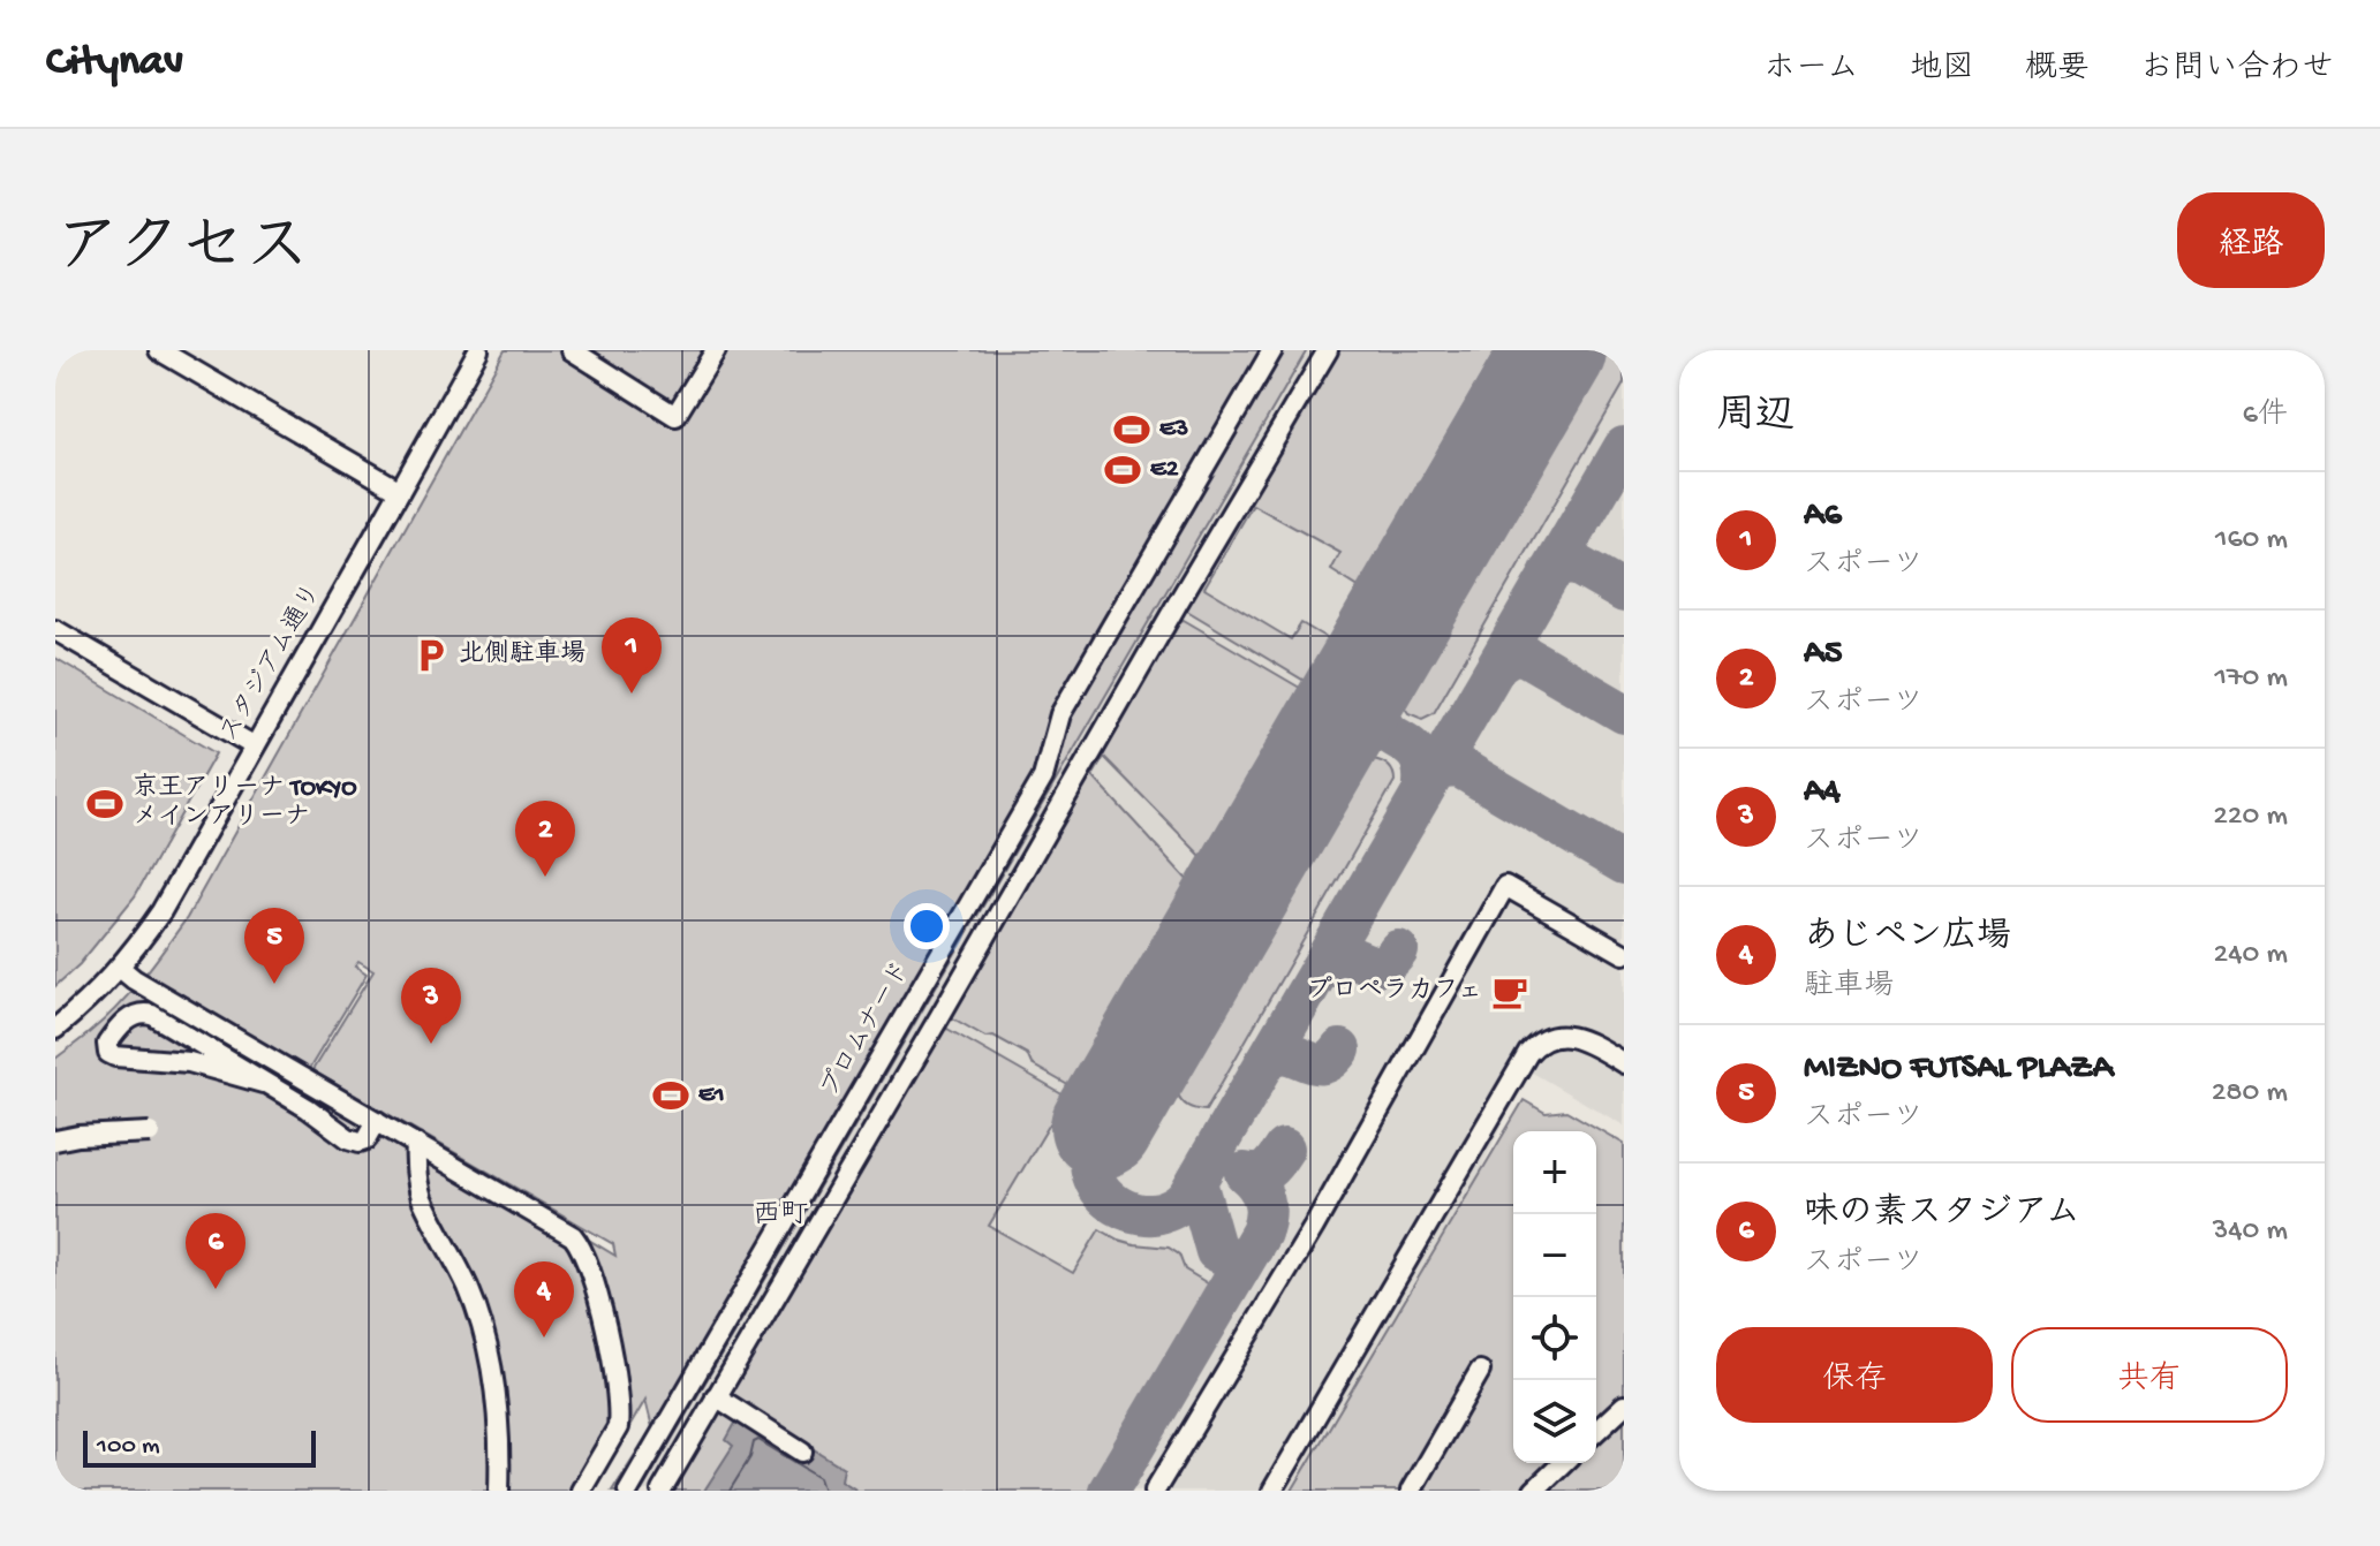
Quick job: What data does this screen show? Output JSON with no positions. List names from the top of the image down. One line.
{"streets":{"street":["スタジアム通り","プロムナード"]},"districts":["西町"],"places":{"sports":["E3","E2","京王アリーナ TOKYO メインアリーナ","E1"],"parking":["北側駐車場"],"cafe":["プロペラカフェ"]},"scale_bar":"100 m","page":{"header":"Citynav","nav":["ホーム","地図","概要","お問い合わせ"],"title":"アクセス","buttons":["経路",["保存","共有"]],"heading":["周辺","6件"],"list":[{"mark":"1","name":"A6","note":"スポーツ","value":"160 m"},{"mark":"2","name":"A5","note":"スポーツ","value":"170 m"},{"mark":"3","name":"A4","note":"スポーツ","value":"220 m"},{"mark":"4","name":"あじペン広場","note":"駐車場","value":"240 m"},{"mark":"5","name":"MIZNO FUTSAL PLAZA","note":"スポーツ","value":"280 m"},{"mark":"6","name":"味の素スタジアム","note":"スポーツ","value":"340 m"}],"pins":["1","2","5","3","6","4"],"map_buttons":["+","−"],"scale":"100 m"}}
